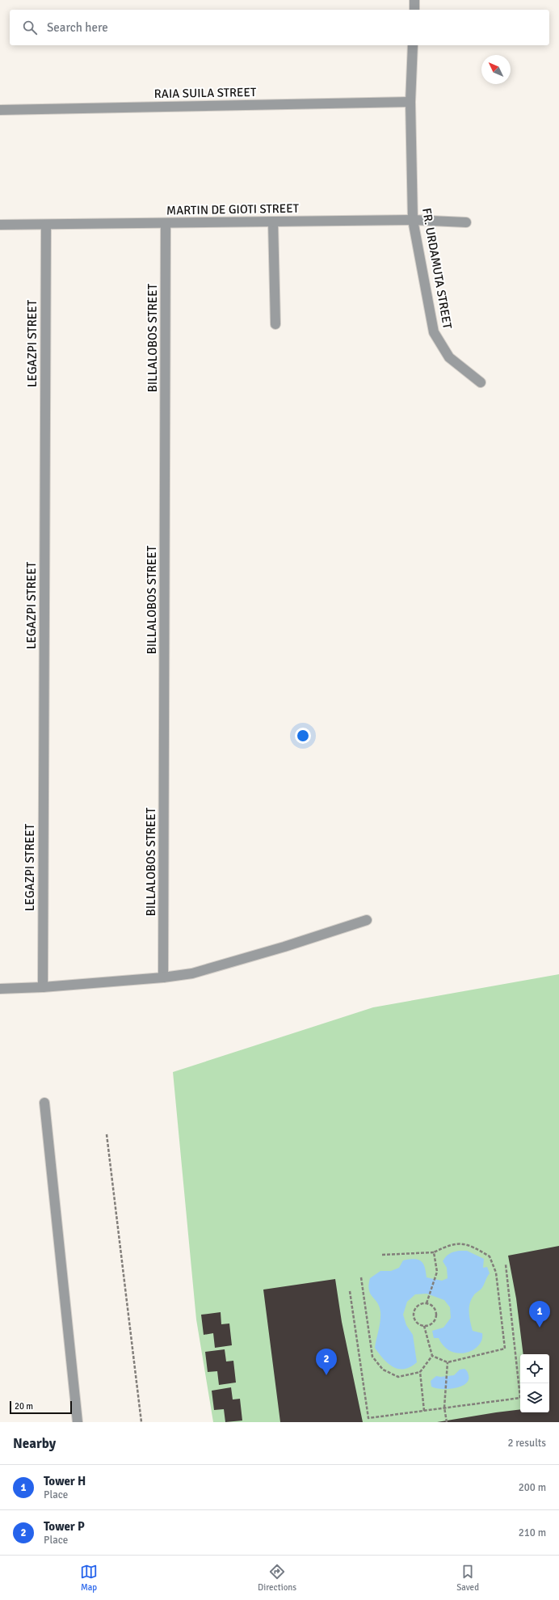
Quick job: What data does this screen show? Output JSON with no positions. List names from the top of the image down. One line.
{"streets":{"street":["RAIA SUILA STREET","MARTIN DE GIOTI STREET","FR. URDAMUTA STREET","BILLALOBOS STREET","LEGAZPI STREET"]},"crossings":[["RAIA SUILA STREET","FR. URDAMUTA STREET"],["MARTIN DE GIOTI STREET","FR. URDAMUTA STREET"],["MARTIN DE GIOTI STREET","BILLALOBOS STREET"],["MARTIN DE GIOTI STREET","LEGAZPI STREET"]],"scale_bar":"20 m","north":"top left","page":{"search":"Search here","pins":["1","2"],"scale":"20 m","heading":["Nearby","2 results"],"list":[{"mark":"1","name":"Tower H","note":"Place","value":"200 m"},{"mark":"2","name":"Tower P","note":"Place","value":"210 m"}],"nav":["Map","Directions","Saved"]}}
